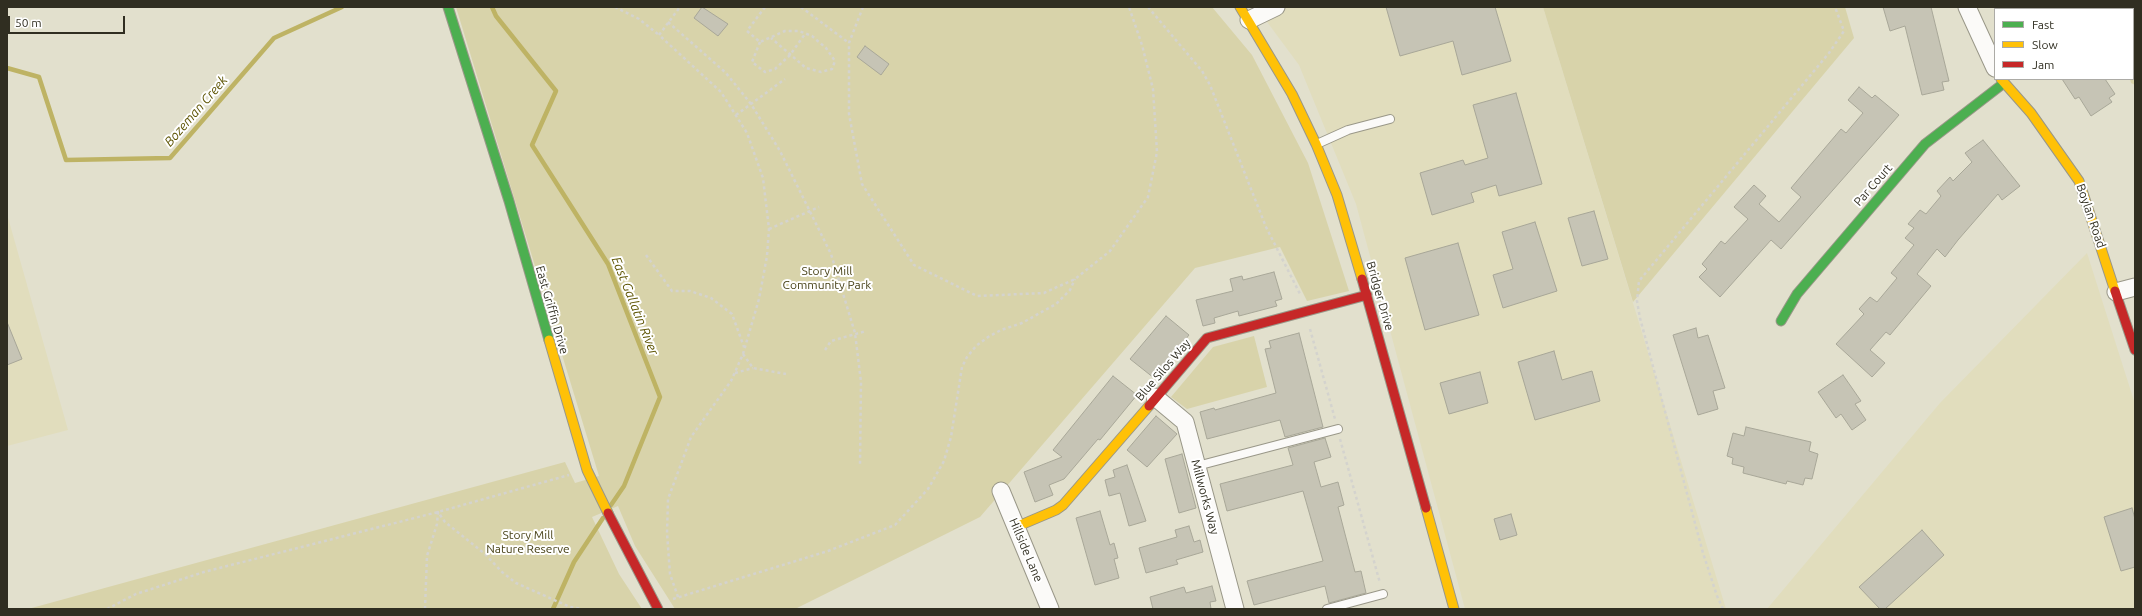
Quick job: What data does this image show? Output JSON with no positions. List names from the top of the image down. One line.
{"streets":{"street":["Par Court","Boylan Road","Bridger Drive","East Griffin Drive","Blue Silos Way","Millworks Way","Hillside Lane"]},"crossings":[["Par Court","Boylan Road"],["Bridger Drive","Blue Silos Way"],["Blue Silos Way","Millworks Way"],["Blue Silos Way","Hillside Lane"]],"water":["Bozeman Creek","East Gallatin River"],"parks":["Story Mill Community Park","Story Mill Nature Reserve"],"legend":["Fast","Slow","Jam"],"scale_bar":"50 m"}
